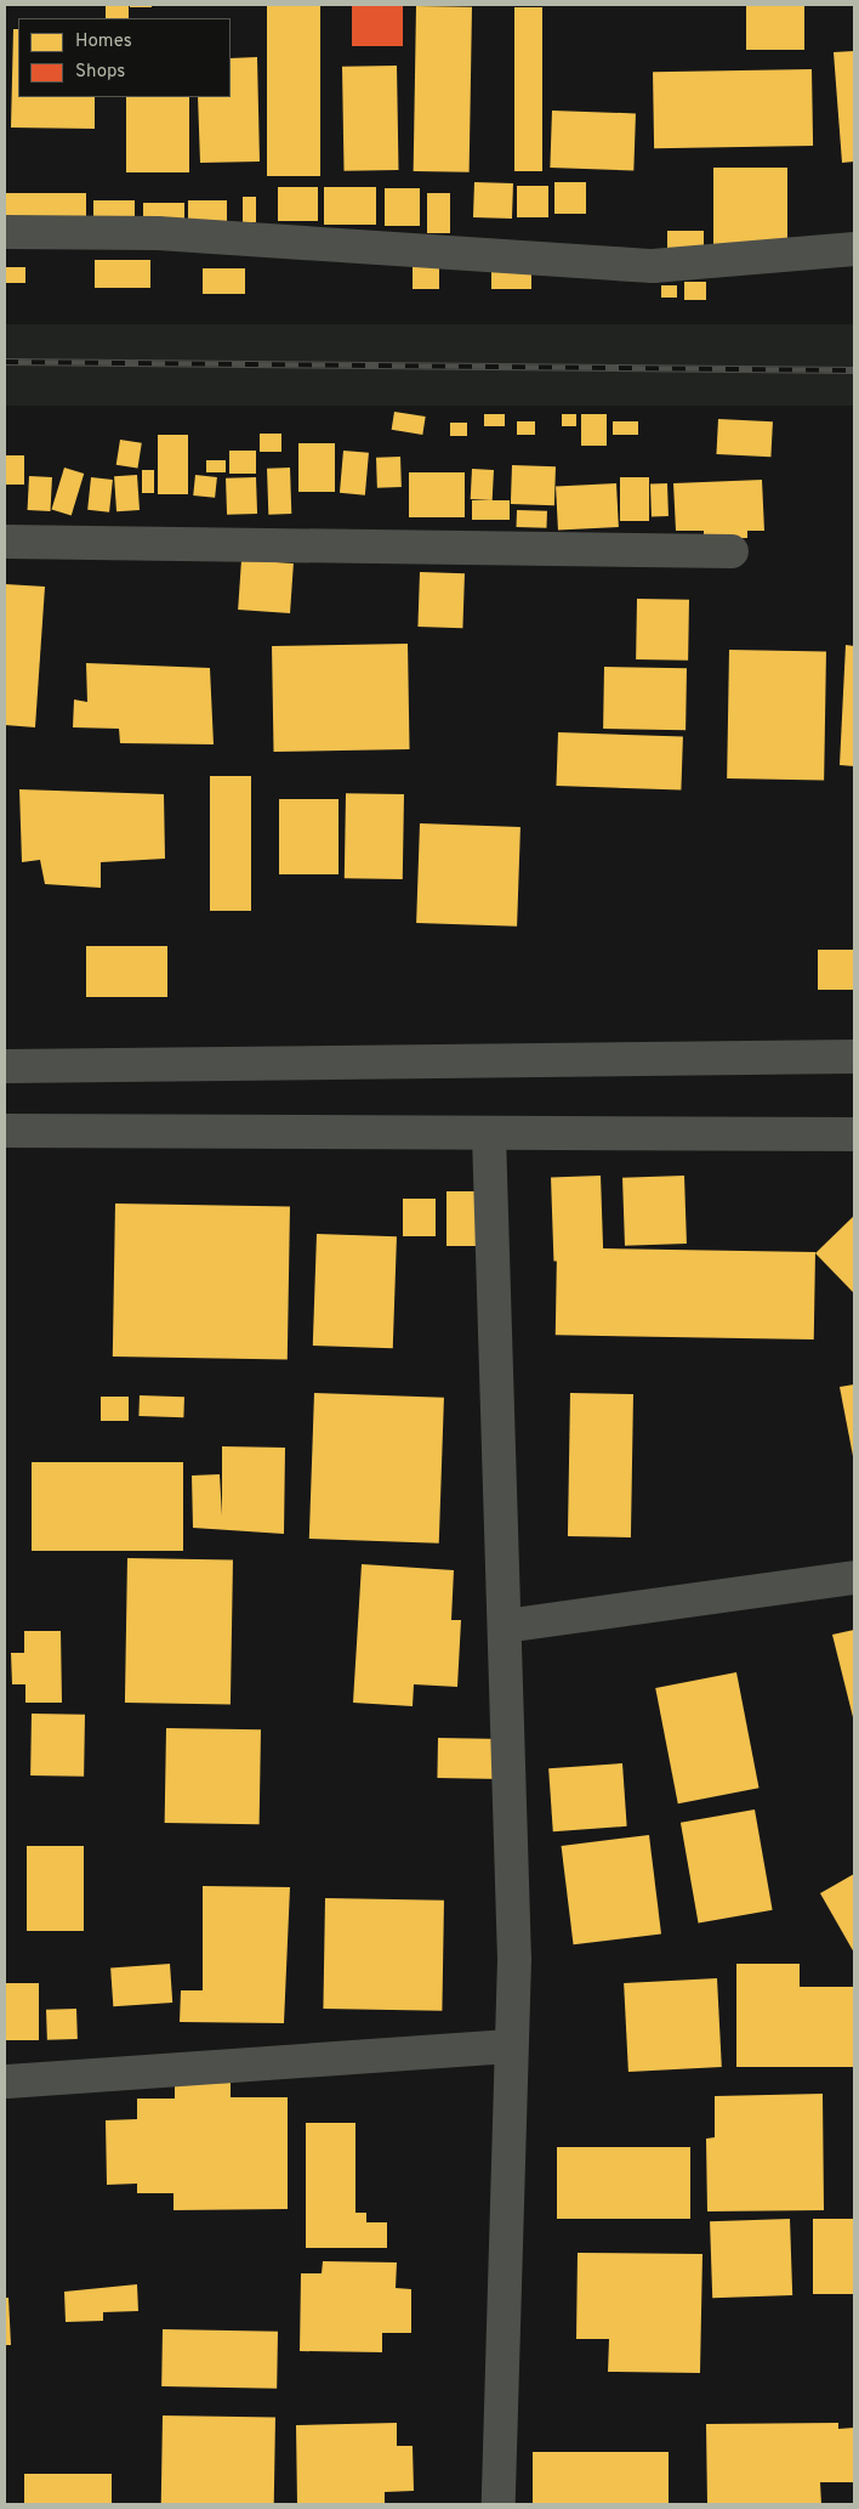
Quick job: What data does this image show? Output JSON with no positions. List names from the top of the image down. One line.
{"legend":["Homes","Shops"]}
